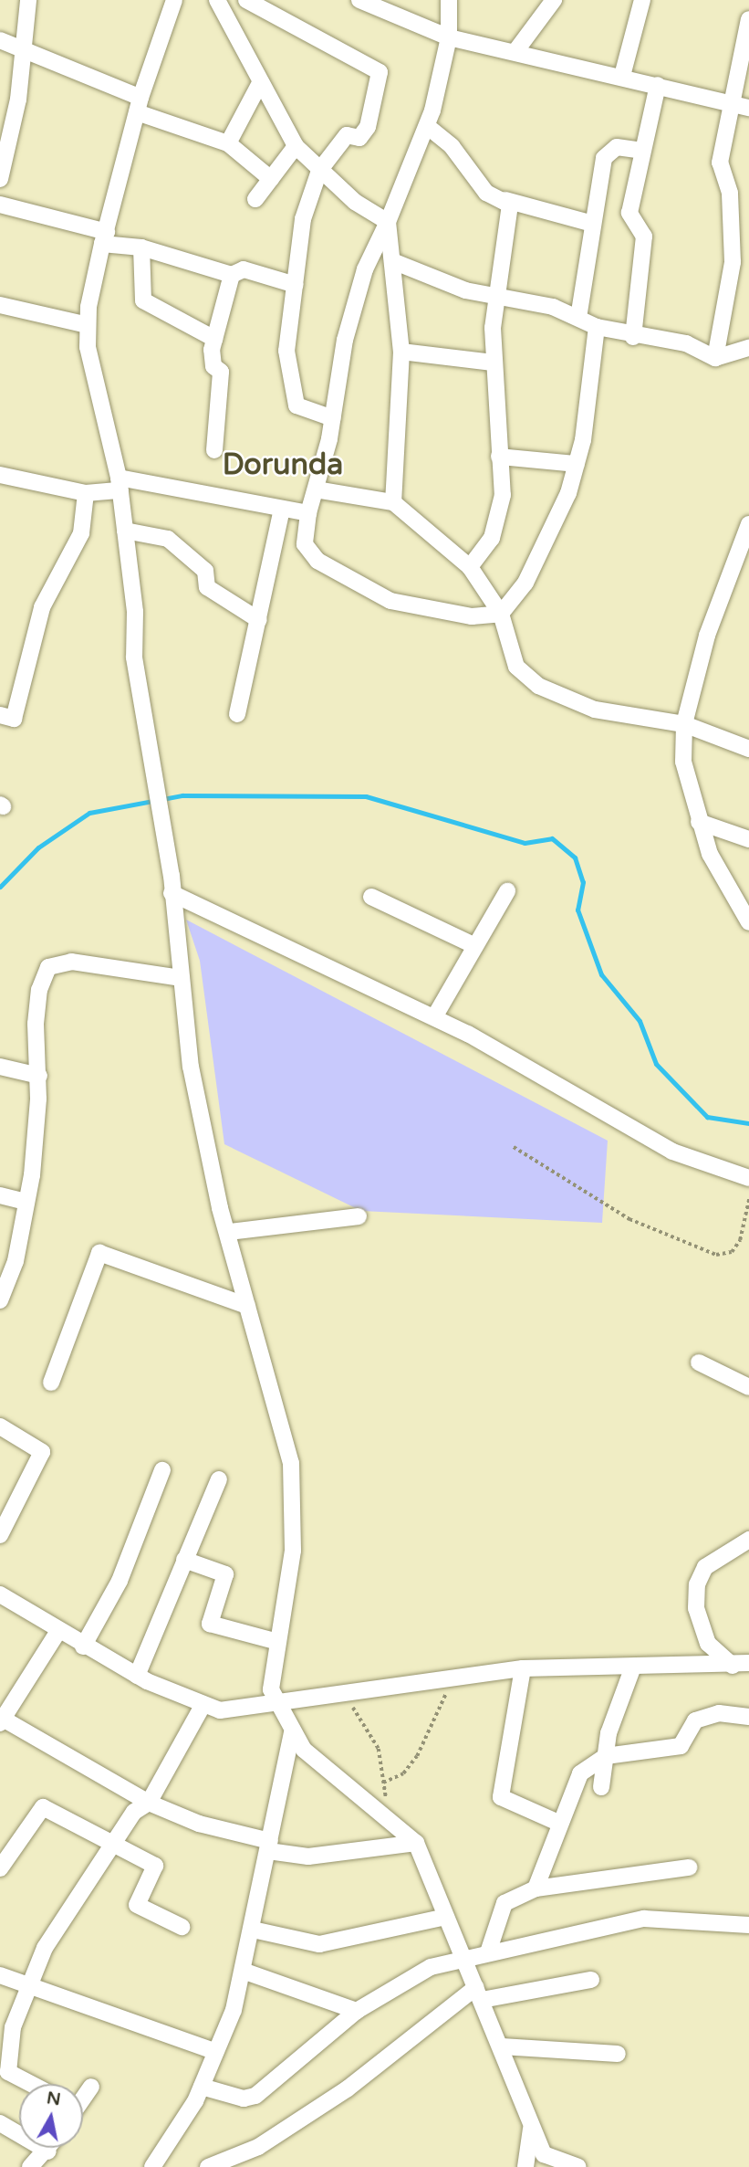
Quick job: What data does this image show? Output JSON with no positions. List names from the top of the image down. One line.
{"districts":["Dorunda"],"north":"top"}
